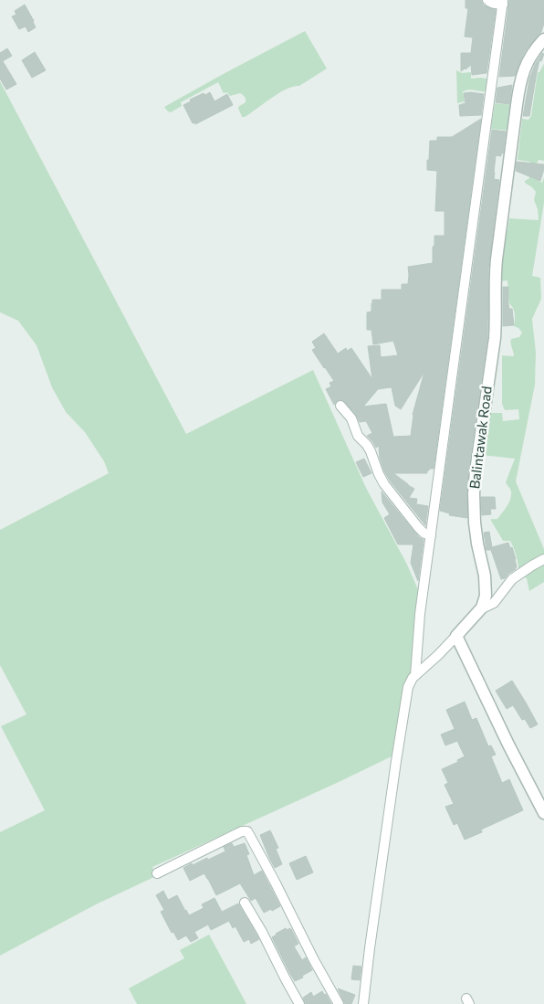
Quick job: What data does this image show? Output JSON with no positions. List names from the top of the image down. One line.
{"streets":{"street":["Balintawak Road"]}}
